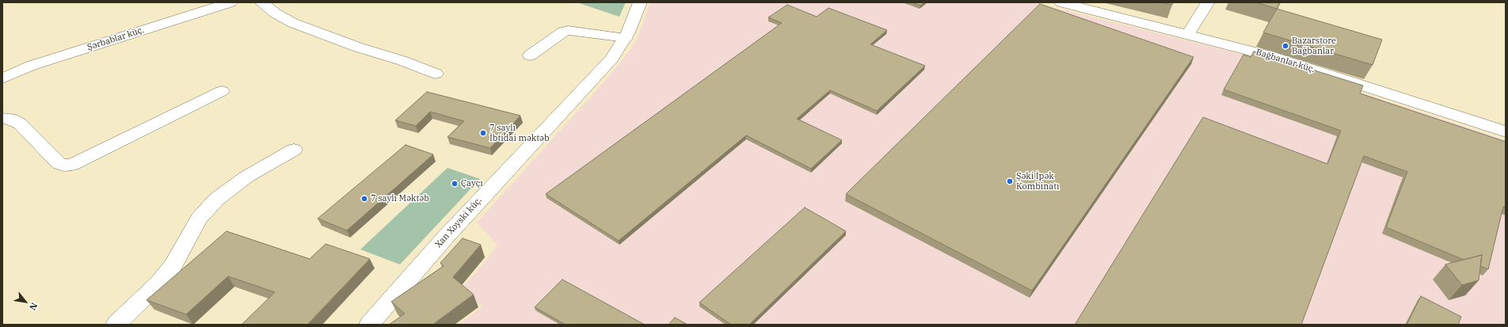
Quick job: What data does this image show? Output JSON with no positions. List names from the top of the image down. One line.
{"streets":{"street":["Şərbablar küç.","Bağbanlar küç.","Xan Xoyski küç."]},"places":["Bazarstore Bağbanlar","7 saylı İbtidai məktəb","Şəki İpək Kombinatı","Çayçı","7 saylı Məktəb"],"north":"bottom right"}
